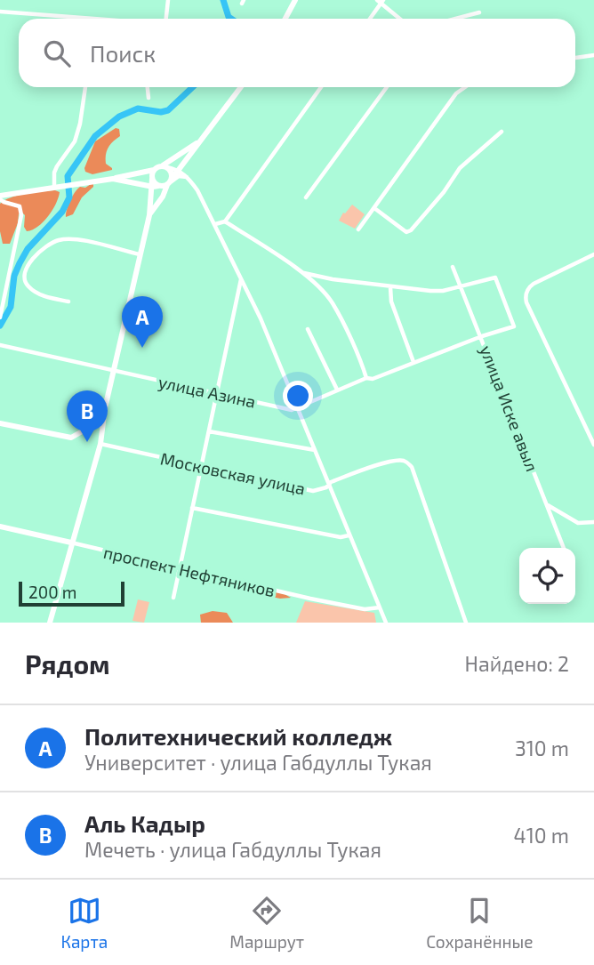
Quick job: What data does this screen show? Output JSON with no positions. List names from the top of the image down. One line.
{"streets":{"main road":["проспект Нефтяников"],"street":["улица Азина","улица Иске авыл","Московская улица"]},"crossings":[["улица Азина","улица Иске авыл"]],"scale_bar":"200 m","page":{"search":"Поиск","pins":["A","B"],"scale":"200 m","heading":["Рядом","Найдено: 2"],"list":[{"mark":"A","name":"Политехнический колледж","note":"Университет · улица Габдуллы Тукая","value":"310 m"},{"mark":"B","name":"Аль Кадыр","note":"Мечеть · улица Габдуллы Тукая","value":"410 m"}],"nav":["Карта","Маршрут","Сохранённые"]}}
